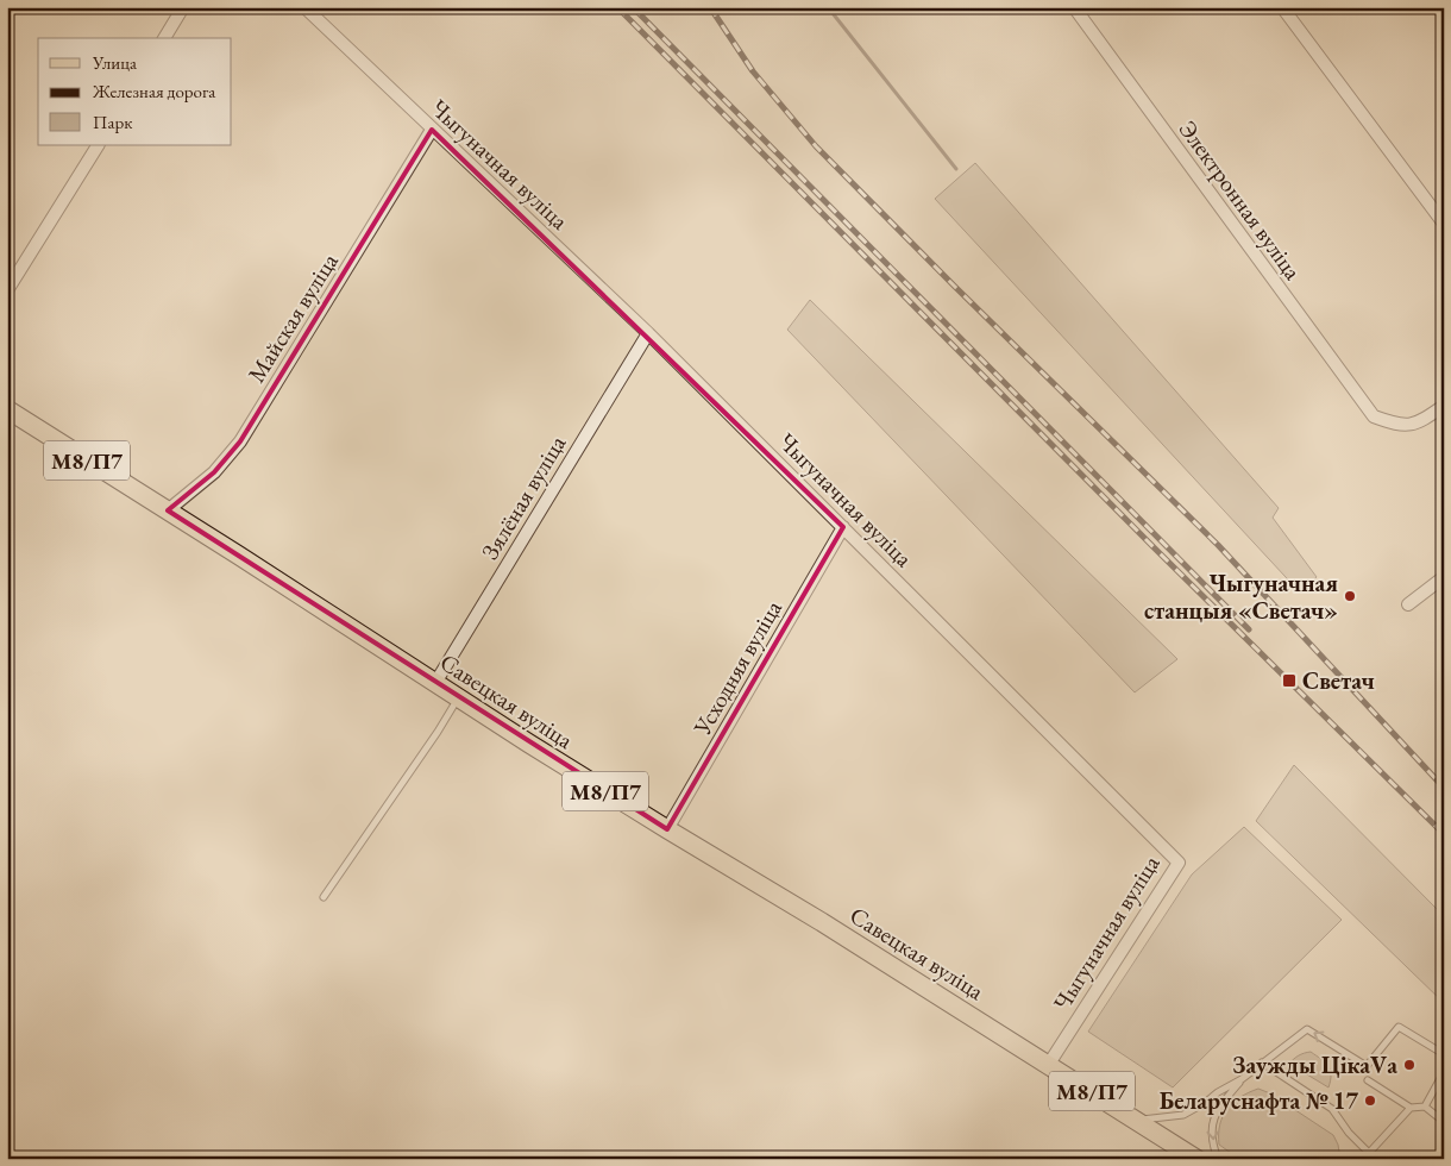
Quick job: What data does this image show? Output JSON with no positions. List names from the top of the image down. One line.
{"streets":{"main road":["М8/П7","Савецкая вуліца"],"street":["Чыгуначная вуліца","Электронная вуліца","Майская вуліца","Зялёная вуліца","Усходняя вуліца"]},"crossings":[["Чыгуначная вуліца","Майская вуліца"],["Чыгуначная вуліца","Зялёная вуліца"],["Чыгуначная вуліца","Усходняя вуліца"],["Чыгуначная вуліца","Савецкая вуліца"],["Майская вуліца","Савецкая вуліца"],["Зялёная вуліца","Савецкая вуліца"],["Усходняя вуліца","Савецкая вуліца"]],"places":{"other":["Чыгуначная станцыя «Светач»","Заужды ЦікаVа","Беларуснафта № 17"],"transit":["Светач"]},"legend":["Улица","Железная дорога","Парк"]}
